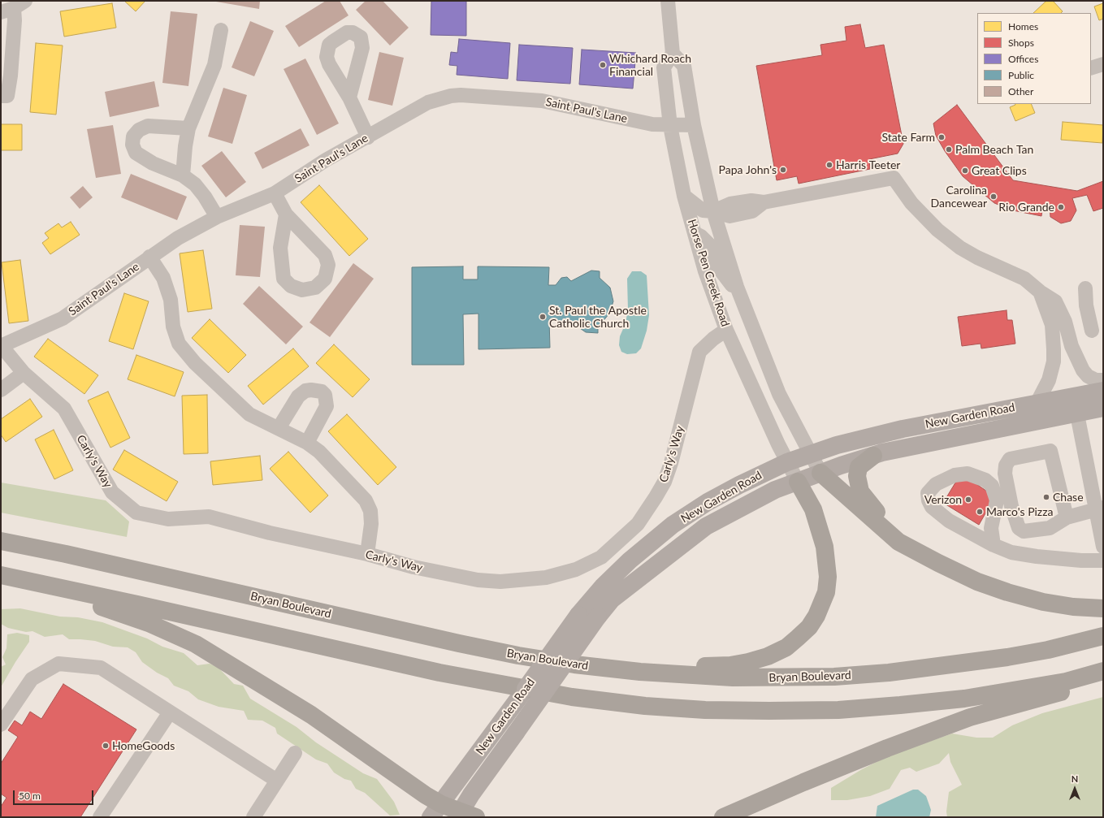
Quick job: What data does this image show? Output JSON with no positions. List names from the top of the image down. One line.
{"streets":{"highway":["Bryan Boulevard"],"main road":["New Garden Road"],"street":["Saint Paul's Lane","Horse Pen Creek Road","Carly's Way"]},"crossings":[["Saint Paul's Lane","Horse Pen Creek Road"],["Saint Paul's Lane","Carly's Way"],["Horse Pen Creek Road","New Garden Road"],["Horse Pen Creek Road","Carly's Way"]],"places":["Whichard Roach Financial","State Farm","Palm Beach Tan","Harris Teeter","Papa John's","Great Clips","Carolina Dancewear","Rio Grande","St. Paul the Apostle Catholic Church","Chase","Verizon","Marco's Pizza","HomeGoods"],"legend":["Homes","Shops","Offices","Public","Other"],"scale_bar":"50 m","north":"top"}
